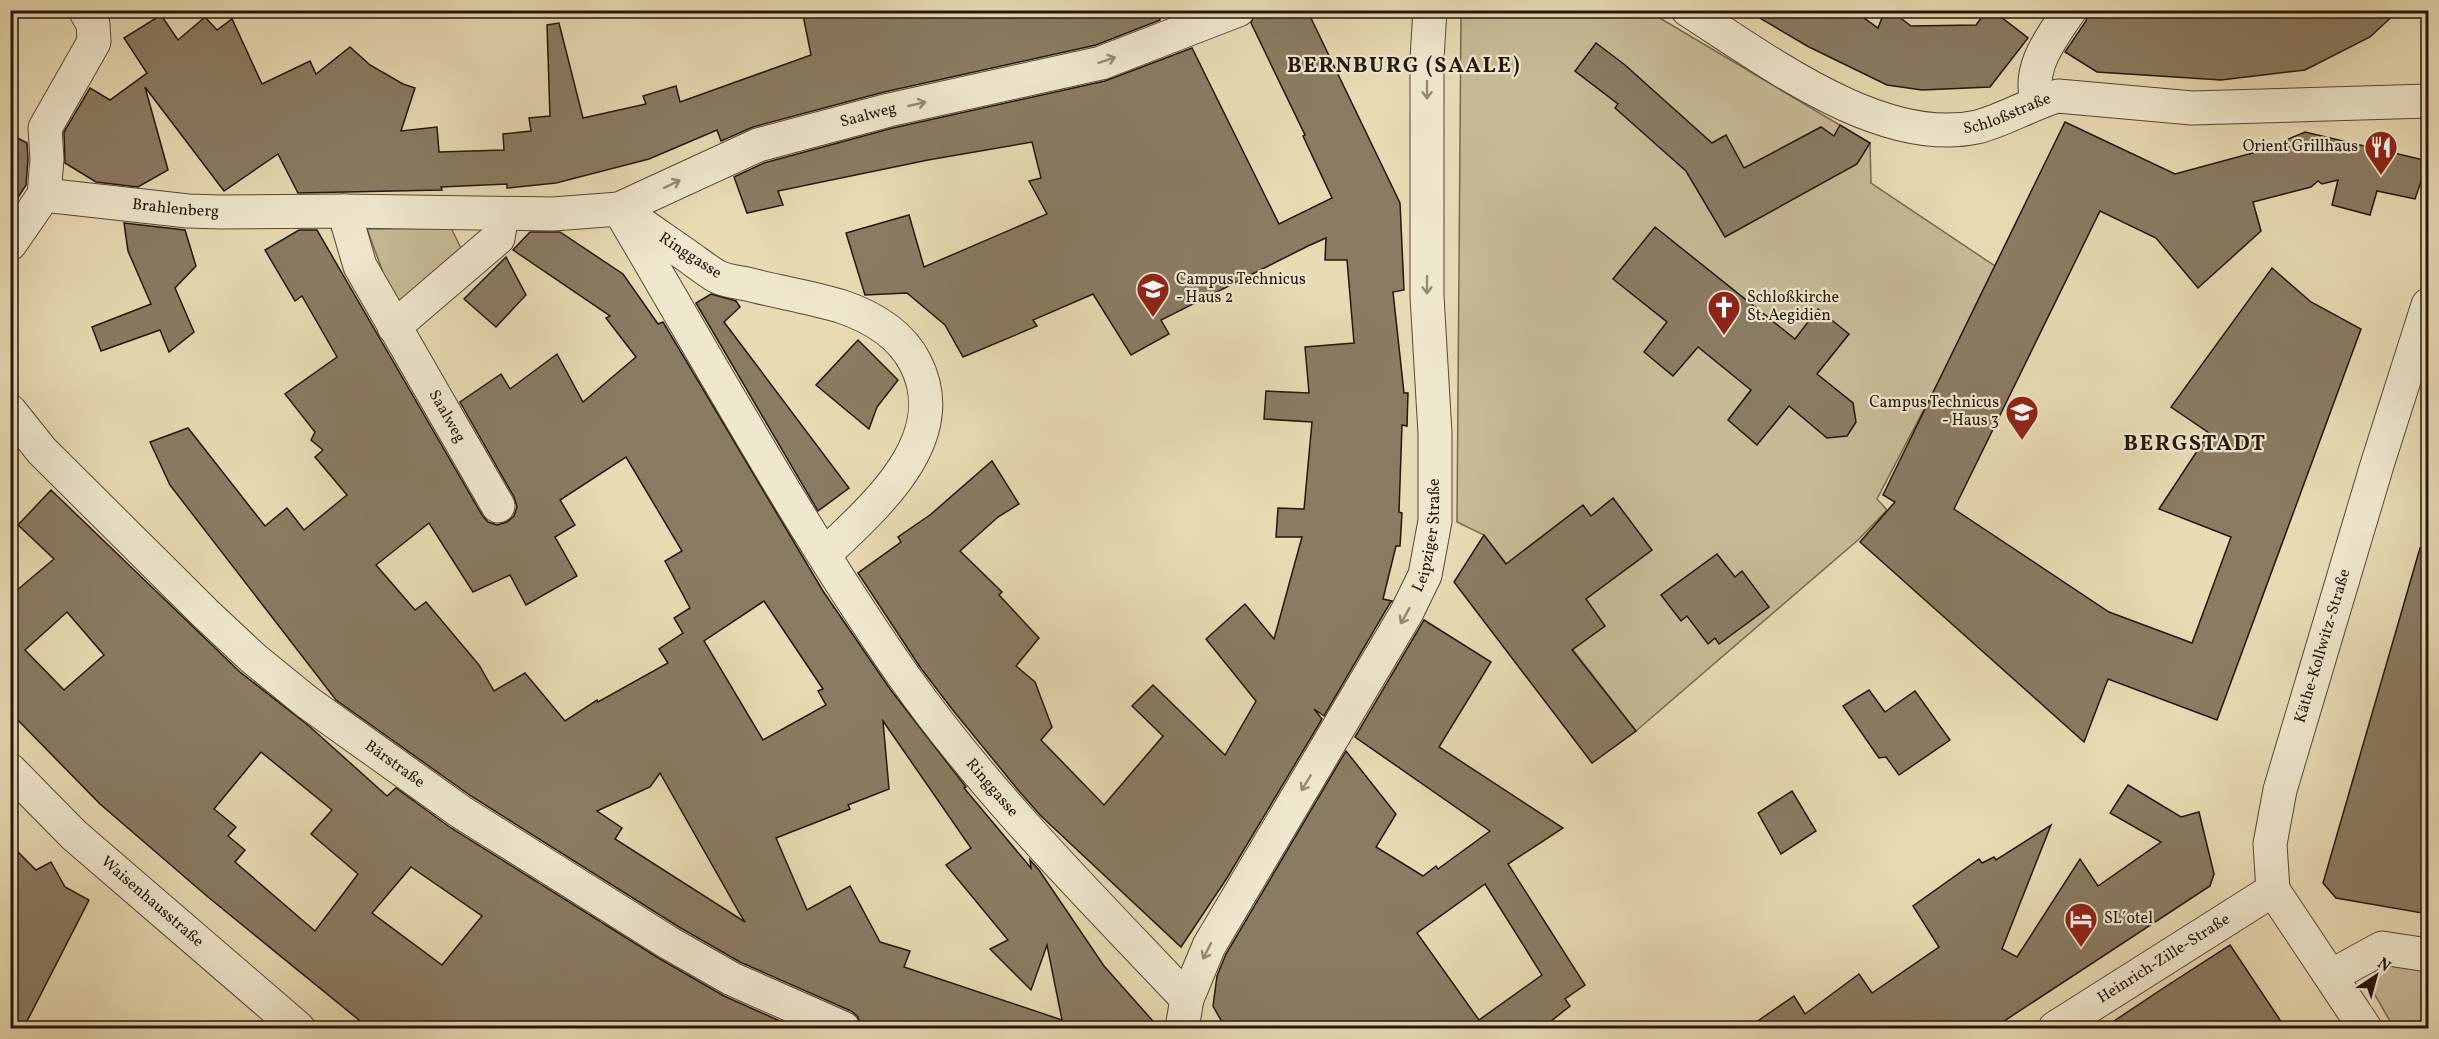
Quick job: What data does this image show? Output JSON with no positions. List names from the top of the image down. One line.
{"streets":{"street":["Schloßstraße","Saalweg","Brahlenberg","Ringgasse","Leipziger Straße","Käthe-Kollwitz-Straße","Bärstraße","Waisenhausstraße","Heinrich-Zille-Straße"]},"crossings":[["Saalweg","Brahlenberg"],["Saalweg","Ringgasse"],["Ringgasse","Leipziger Straße"],["Käthe-Kollwitz-Straße","Heinrich-Zille-Straße"]],"one_way":["Saalweg","Leipziger Straße"],"districts":["BERNBURG (SAALE)","BERGSTADT"],"places":{"restaurant":["Orient Grillhaus"],"school or university":["Campus Technicus - Haus 2","Campus Technicus - Haus 3"],"church":["Schloßkirche St. Aegidien"],"hotel":["SL´otel"]},"north":"top right"}
